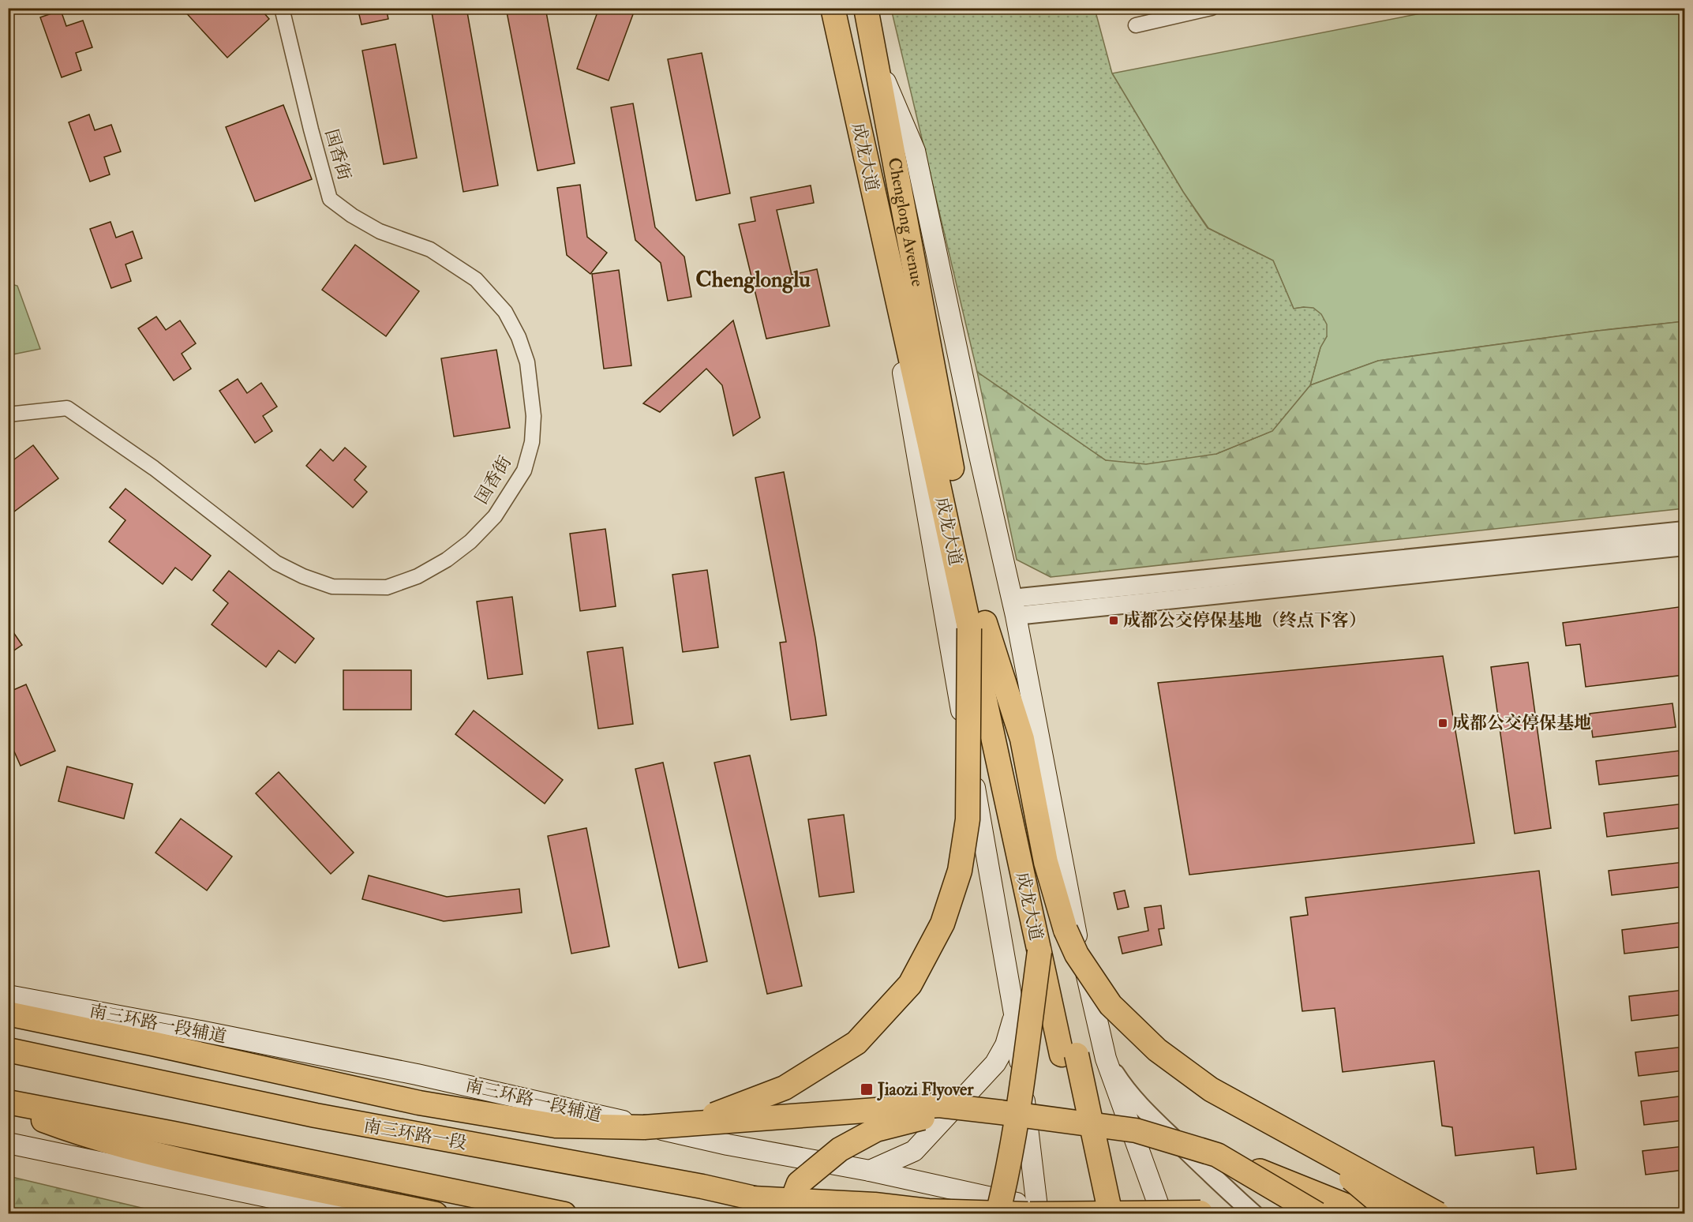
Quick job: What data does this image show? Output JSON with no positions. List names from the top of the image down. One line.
{"streets":{"highway":["成龙大道","Chenglong Avenue","南三环路一段"],"main road":["南三环路一段辅道"],"street":["国香街"]},"crossings":[["成龙大道","Chenglong Avenue"]],"districts":["Chenglonglu"],"places":{"transit":["成都公交停保基地（终点下客）","成都公交停保基地","Jiaozi Flyover"]}}
